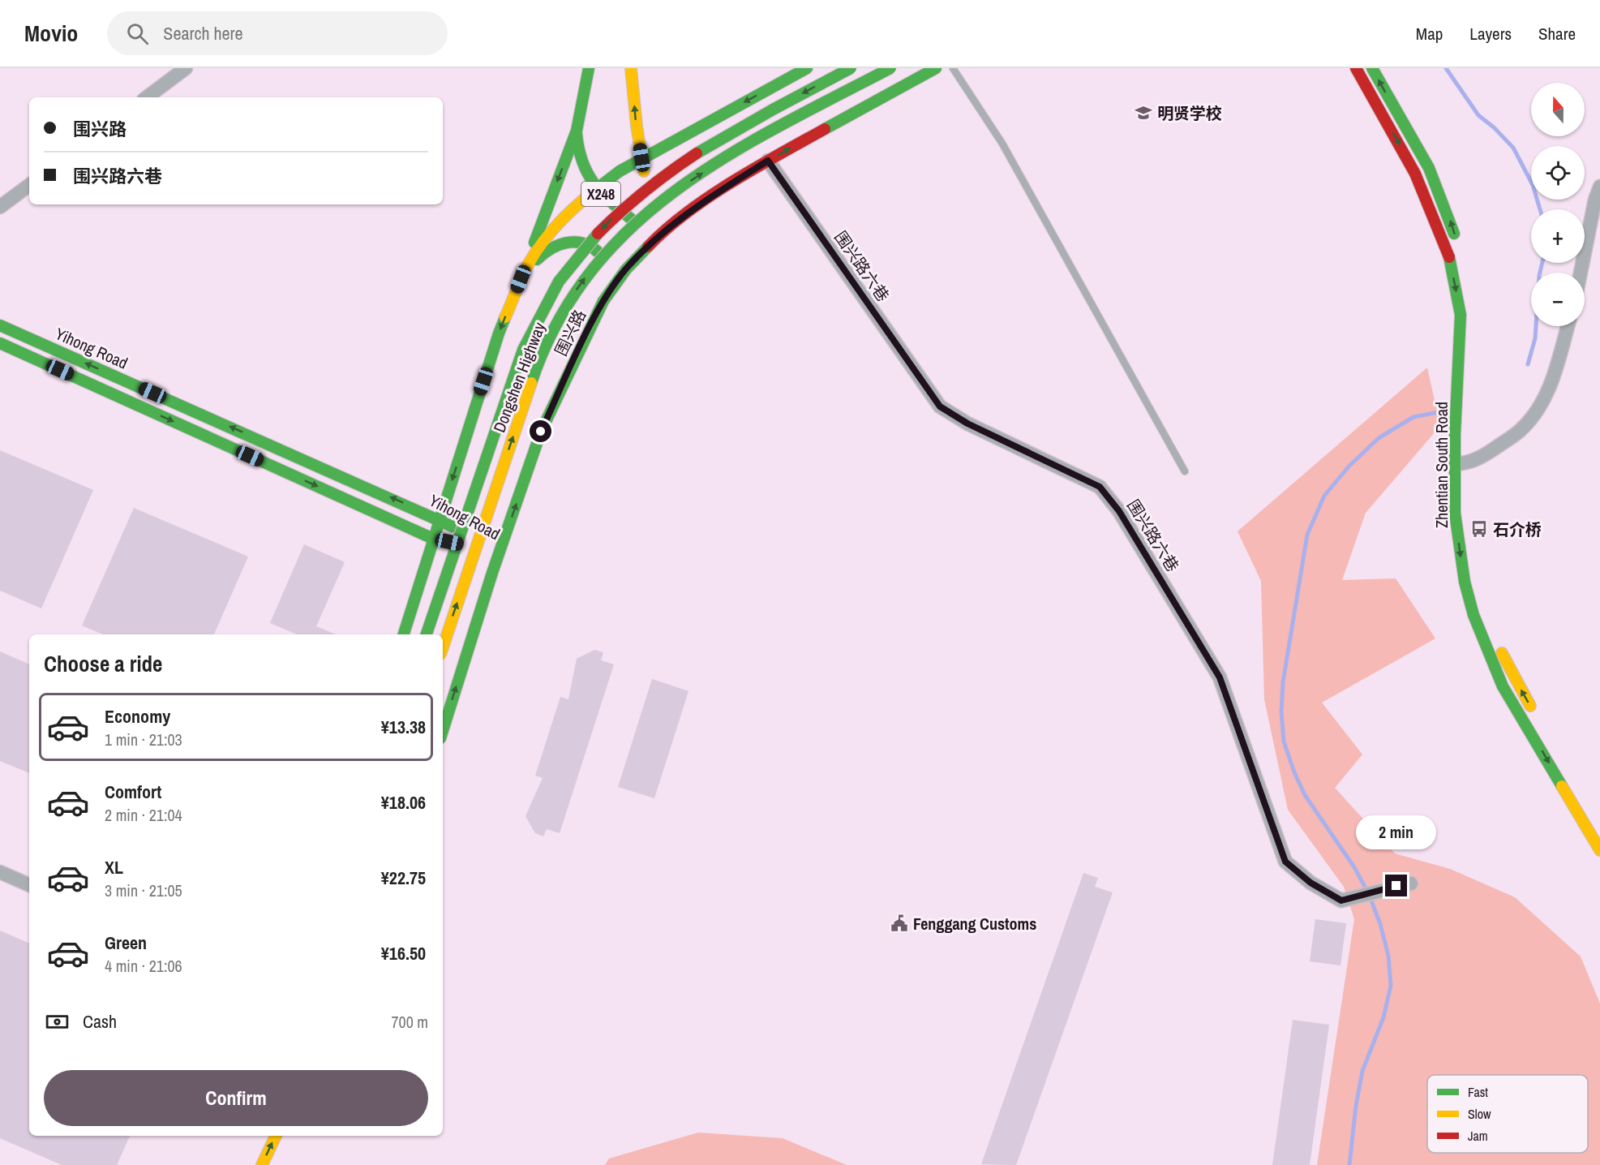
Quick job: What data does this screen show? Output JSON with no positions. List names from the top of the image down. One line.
{"streets":{"main road":["X248","围兴路","Yihong Road","Dongshen Highway","Zhentian South Road"],"street":["围兴路六巷"]},"crossings":[["X248","围兴路"],["围兴路六巷","围兴路"],["围兴路","Yihong Road"]],"places":{"school or university":["明贤学校"],"bus stop":["石介桥"],"public building":["Fenggang Customs"]},"legend":["Fast","Slow","Jam"],"north":"top","page":{"header":"Movio","search":"Search here","nav":["Map","Layers","Share"],"map_buttons":["+","−"],"banner":["围兴路","围兴路六巷"],"heading":"Choose a ride","list":[{"name":"Economy","note":"1 min · 21:03","value":"¥13.38"},{"name":"Comfort","note":"2 min · 21:04","value":"¥18.06"},{"name":"XL","note":"3 min · 21:05","value":"¥22.75"},{"name":"Green","note":"4 min · 21:06","value":"¥16.50"}],"bubble":"2 min","pay":["Cash","700 m"],"buttons":"Confirm"}}
